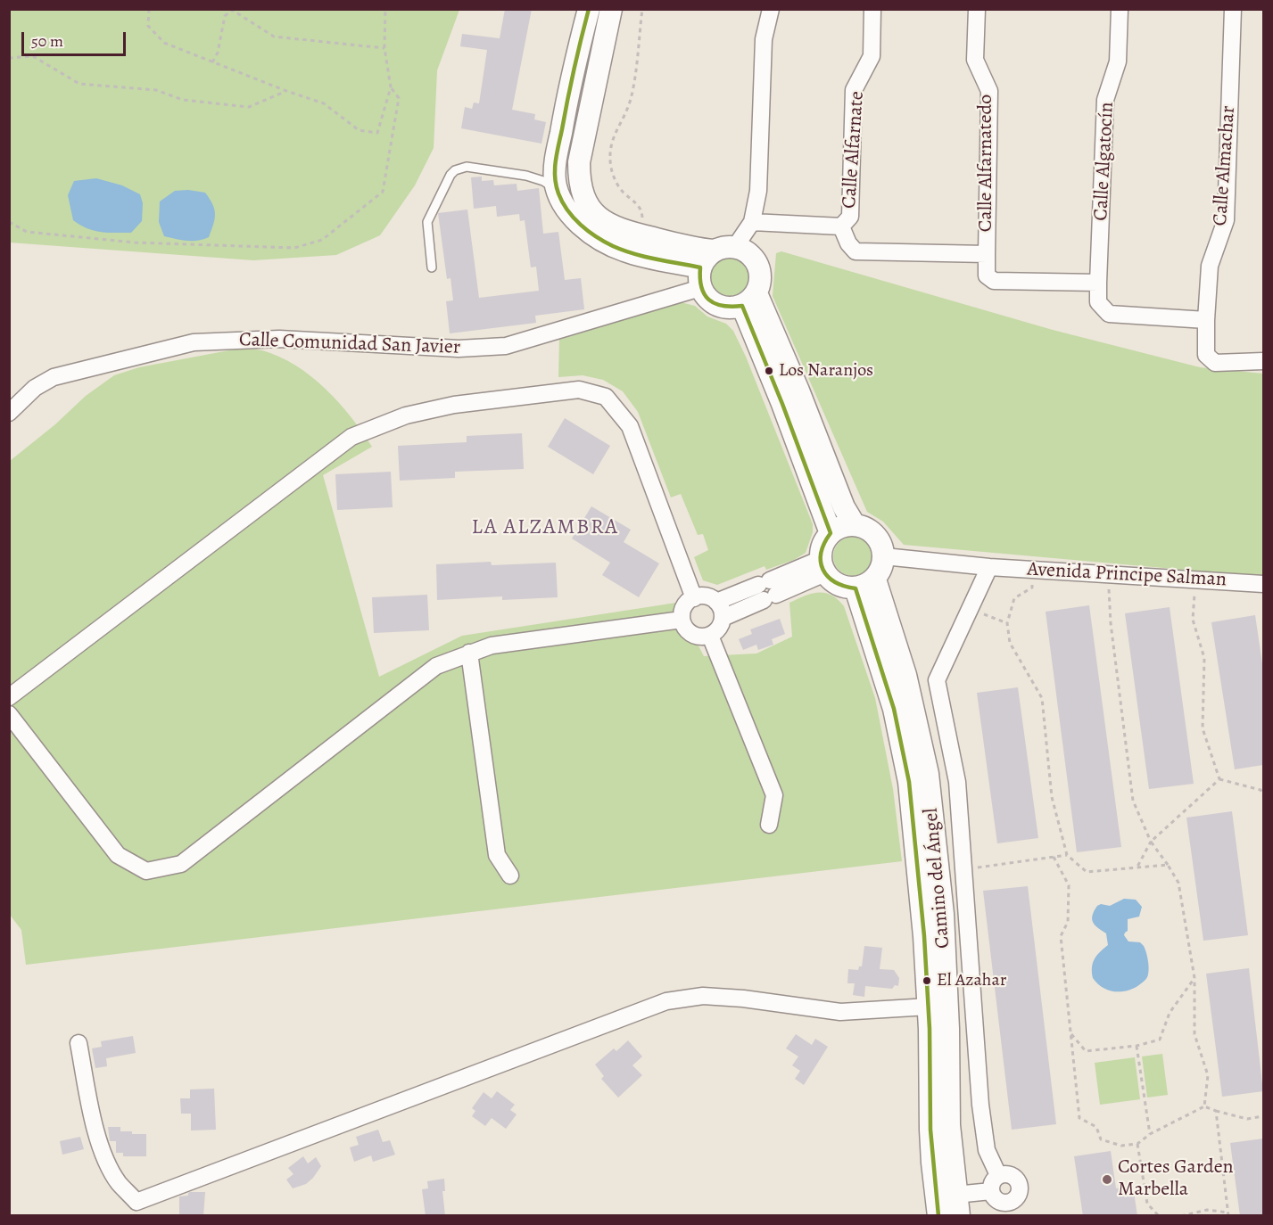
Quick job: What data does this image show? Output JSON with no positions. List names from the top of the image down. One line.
{"streets":{"street":["Calle Alfarnate","Calle Algatocín","Calle Alfarnatedo","Calle Almachar","Calle Comunidad San Javier","Avenida Principe Salman","Camino del Ángel"]},"crossings":[["Calle Algatocín","Calle Alfarnatedo"],["Calle Algatocín","Calle Almachar"],["Avenida Principe Salman","Camino del Ángel"]],"districts":["LA ALZAMBRA"],"places":["Los Naranjos","El Azahar","Cortes Garden Marbella"],"scale_bar":"50 m"}
